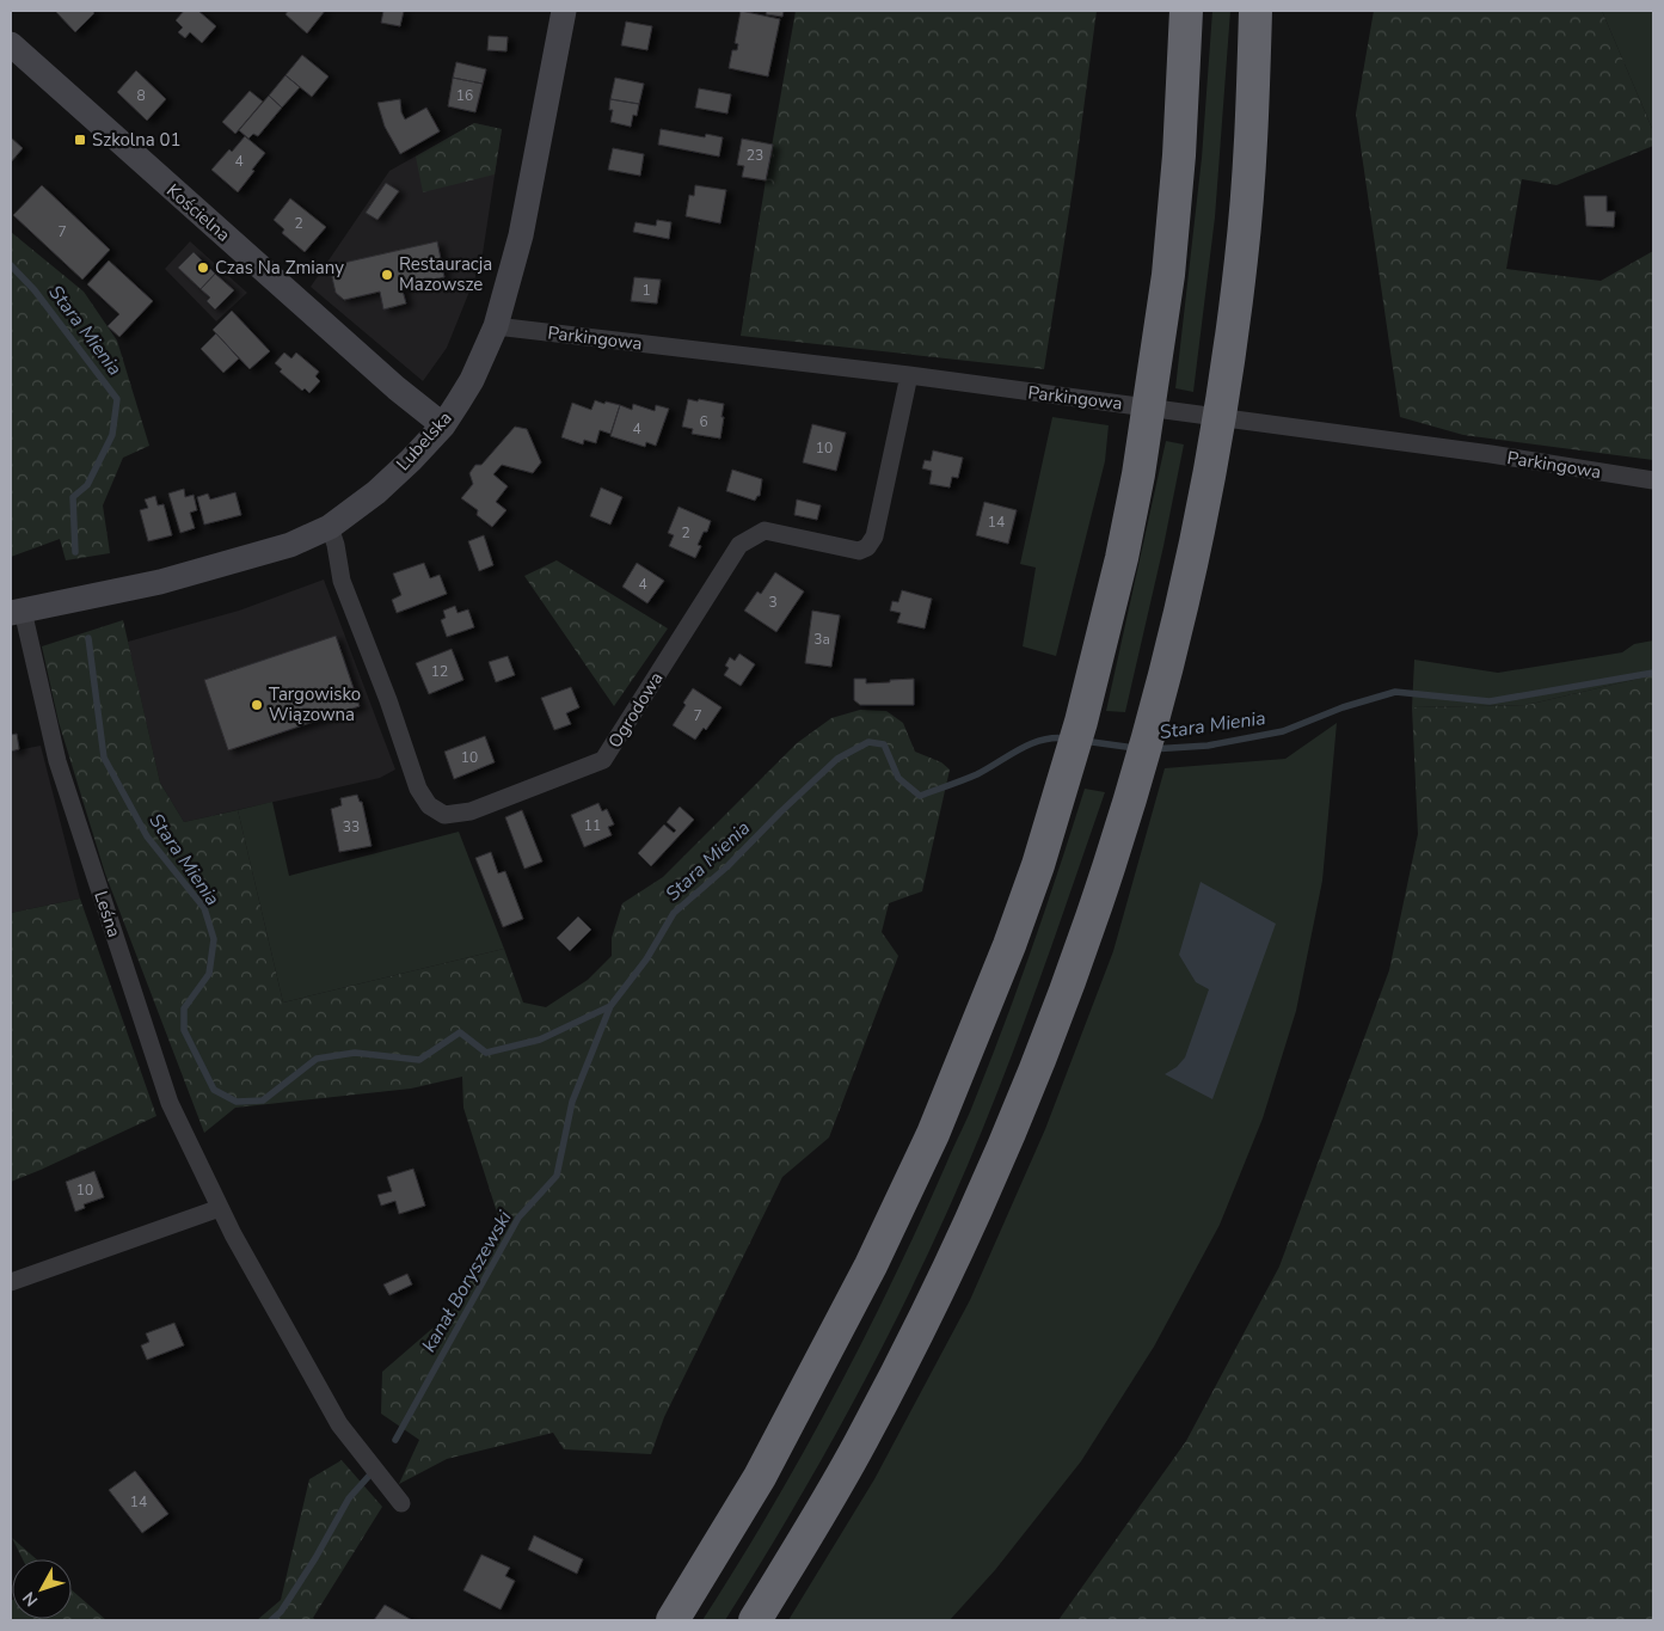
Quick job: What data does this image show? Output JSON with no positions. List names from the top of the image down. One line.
{"streets":{"main road":["Kościelna","Lubelska"],"street":["Parkingowa","Ogrodowa","Leśna"]},"crossings":[["Kościelna","Lubelska"],["Parkingowa","Lubelska"],["Parkingowa","Ogrodowa"],["Lubelska","Ogrodowa"],["Lubelska","Leśna"]],"water":["Stara Mienia","kanał Boryszewski"],"places":{"transit":["Szkolna 01"],"other":["Czas Na Zmiany","Restauracja Mazowsze","Targowisko Wiązowna"]},"house_numbers":["8","16","23","4","2","7","1","6","4","10","14","2","4","3","3a","12","7","10","11","33","10","14"],"north":"bottom left"}
